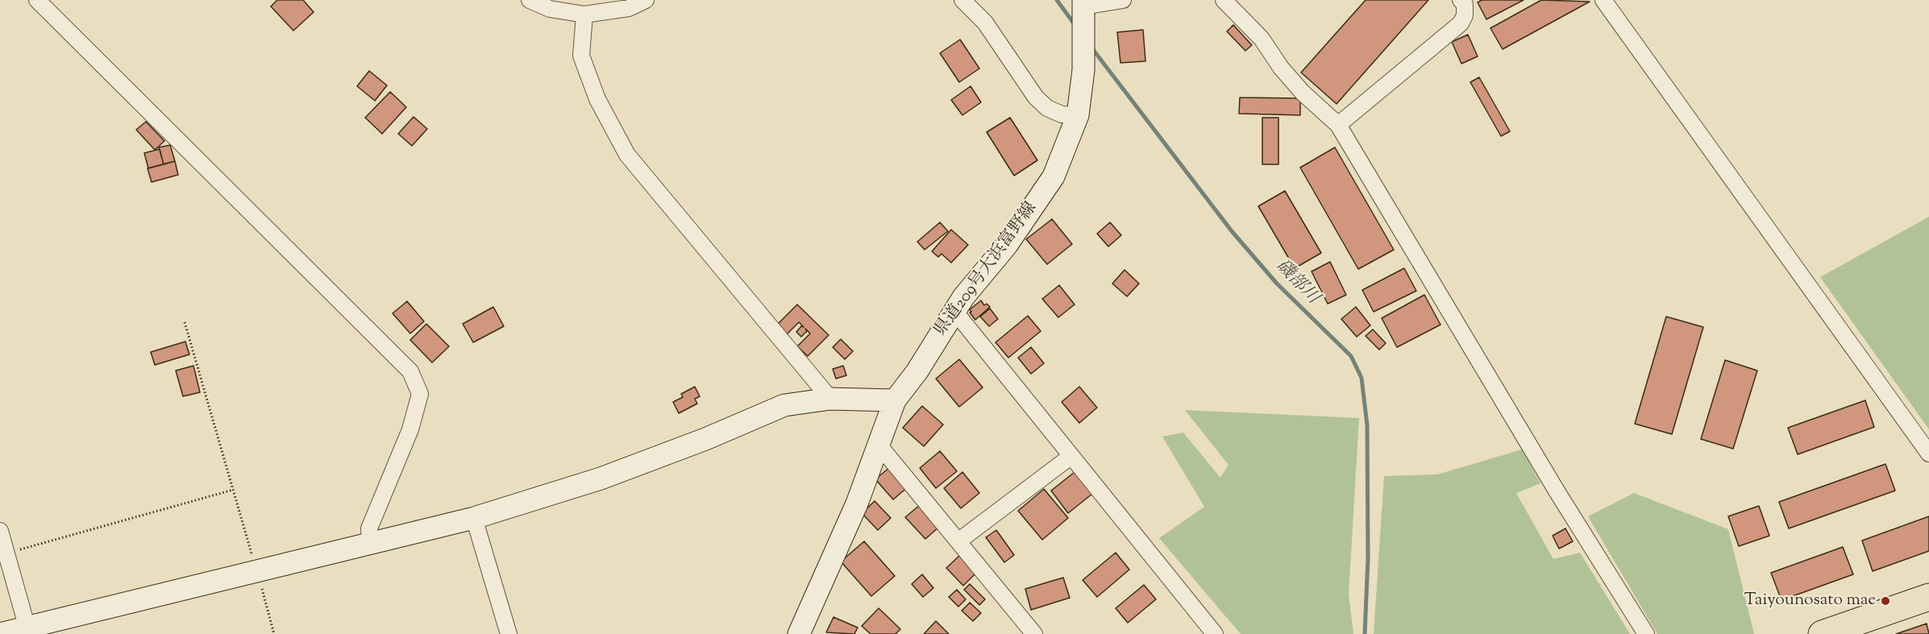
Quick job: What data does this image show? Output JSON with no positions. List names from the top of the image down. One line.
{"streets":{"street":["県道209号大浜富野線"]},"water":["磯部川"],"places":["Taiyounosato mae"]}
